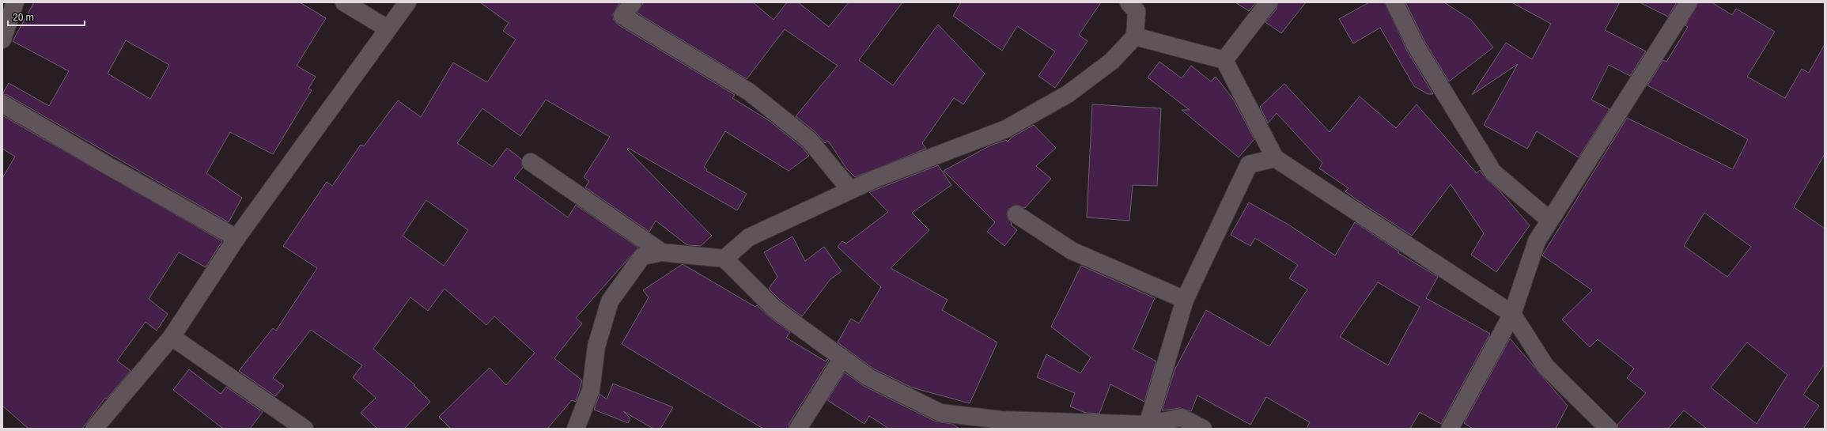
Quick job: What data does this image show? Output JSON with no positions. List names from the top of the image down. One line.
{"scale_bar":"20 m"}
